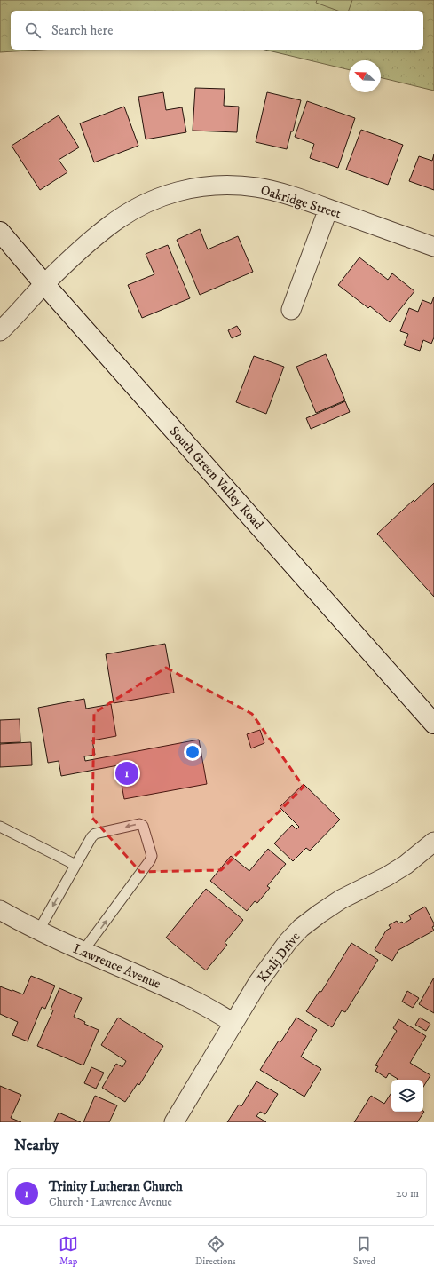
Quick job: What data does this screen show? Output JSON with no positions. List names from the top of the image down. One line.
{"streets":{"main road":["South Green Valley Road"],"street":["Oakridge Street","Kralj Drive","Lawrence Avenue"]},"crossings":[["Oakridge Street","South Green Valley Road"],["Kralj Drive","Lawrence Avenue"]],"north":"top left","page":{"search":"Search here","pins":"1","heading":"Nearby","list":[{"mark":"1","name":"Trinity Lutheran Church","note":"Church · Lawrence Avenue","value":"20 m"}],"nav":["Map","Directions","Saved"]}}
